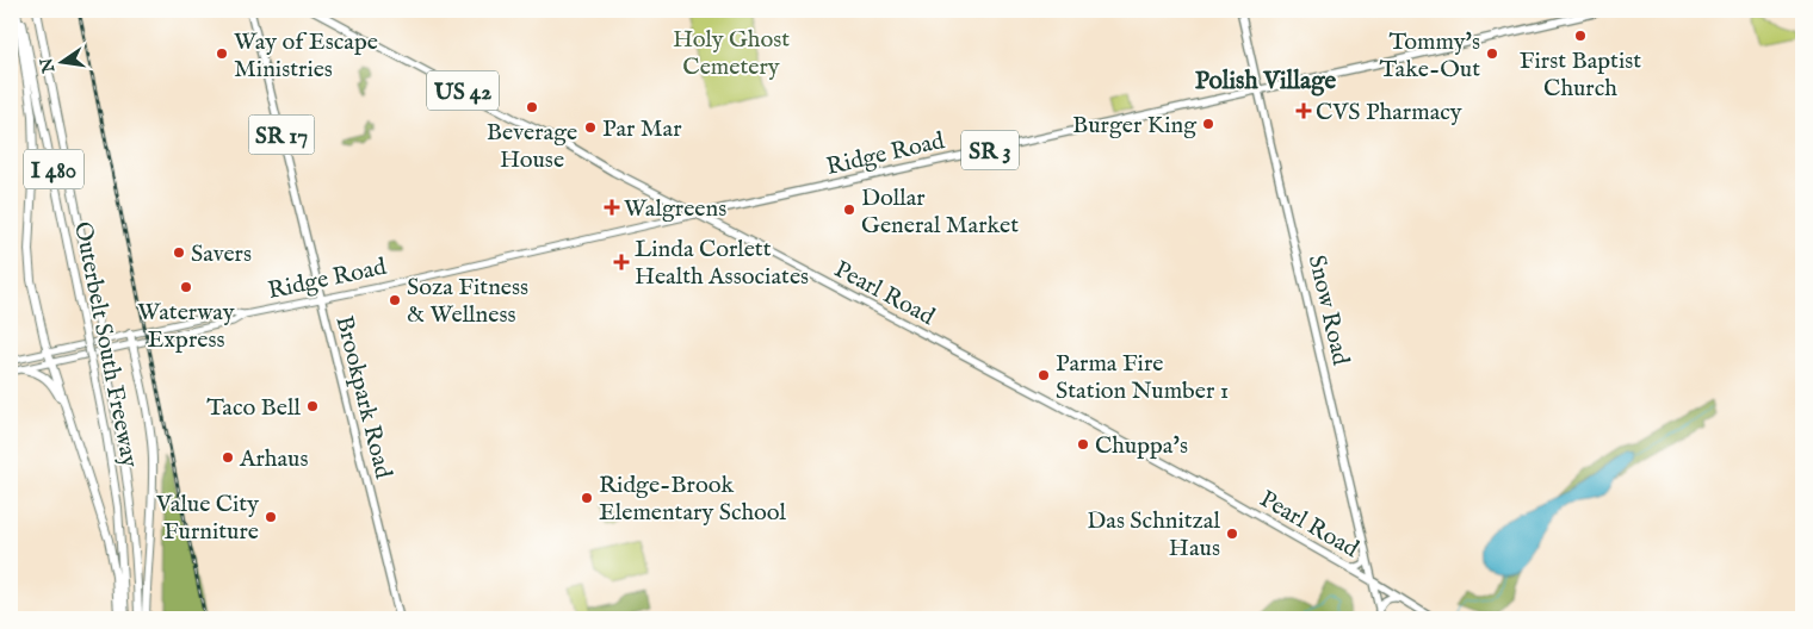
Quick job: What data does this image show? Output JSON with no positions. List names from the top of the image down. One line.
{"streets":{"highway":["I 480","Outerbelt South Freeway"],"main road":["US 42","SR 17","SR 3","Ridge Road","Pearl Road","Snow Road","Brookpark Road"]},"crossings":[["Ridge Road","Pearl Road"],["Ridge Road","Snow Road"],["Ridge Road","Brookpark Road"],["Pearl Road","Snow Road"]],"districts":["Polish Village"],"parks":["Holy Ghost Cemetery"],"places":{"other":["First Baptist Church","Way of Escape Ministries","Tommy's Take-Out","Beverage House","Burger King","Par Mar","Dollar General Market","Savers","Waterway Express","Soza Fitness & Wellness","Parma Fire Station Number 1","Taco Bell","Chuppa's","Arhaus","Ridge-Brook Elementary School","Value City Furniture","Das Schnitzal Haus"],"health":["CVS Pharmacy","Walgreens","Linda Corlett Health Associates"]},"north":"left"}
